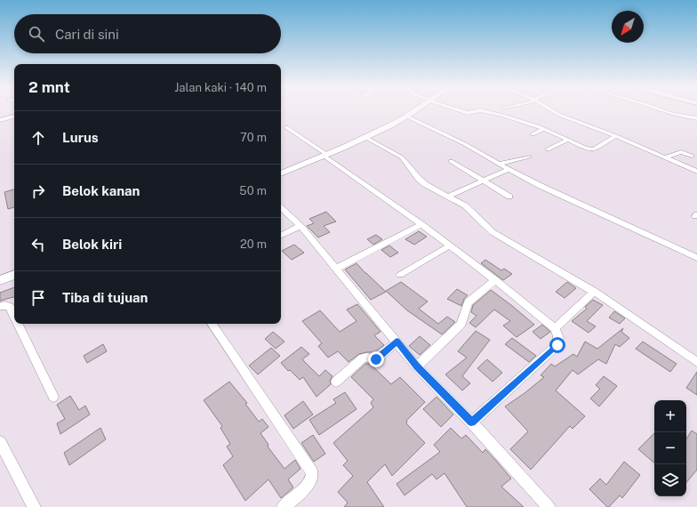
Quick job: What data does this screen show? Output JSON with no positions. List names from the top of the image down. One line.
{"north":"bottom left","page":{"search":"Cari di sini","heading":["2 mnt","Jalan kaki · 140 m"],"list":[["Lurus","70 m"],["Belok kanan","50 m"],["Belok kiri","20 m"],"Tiba di tujuan"],"map_buttons":["+","−"]}}
